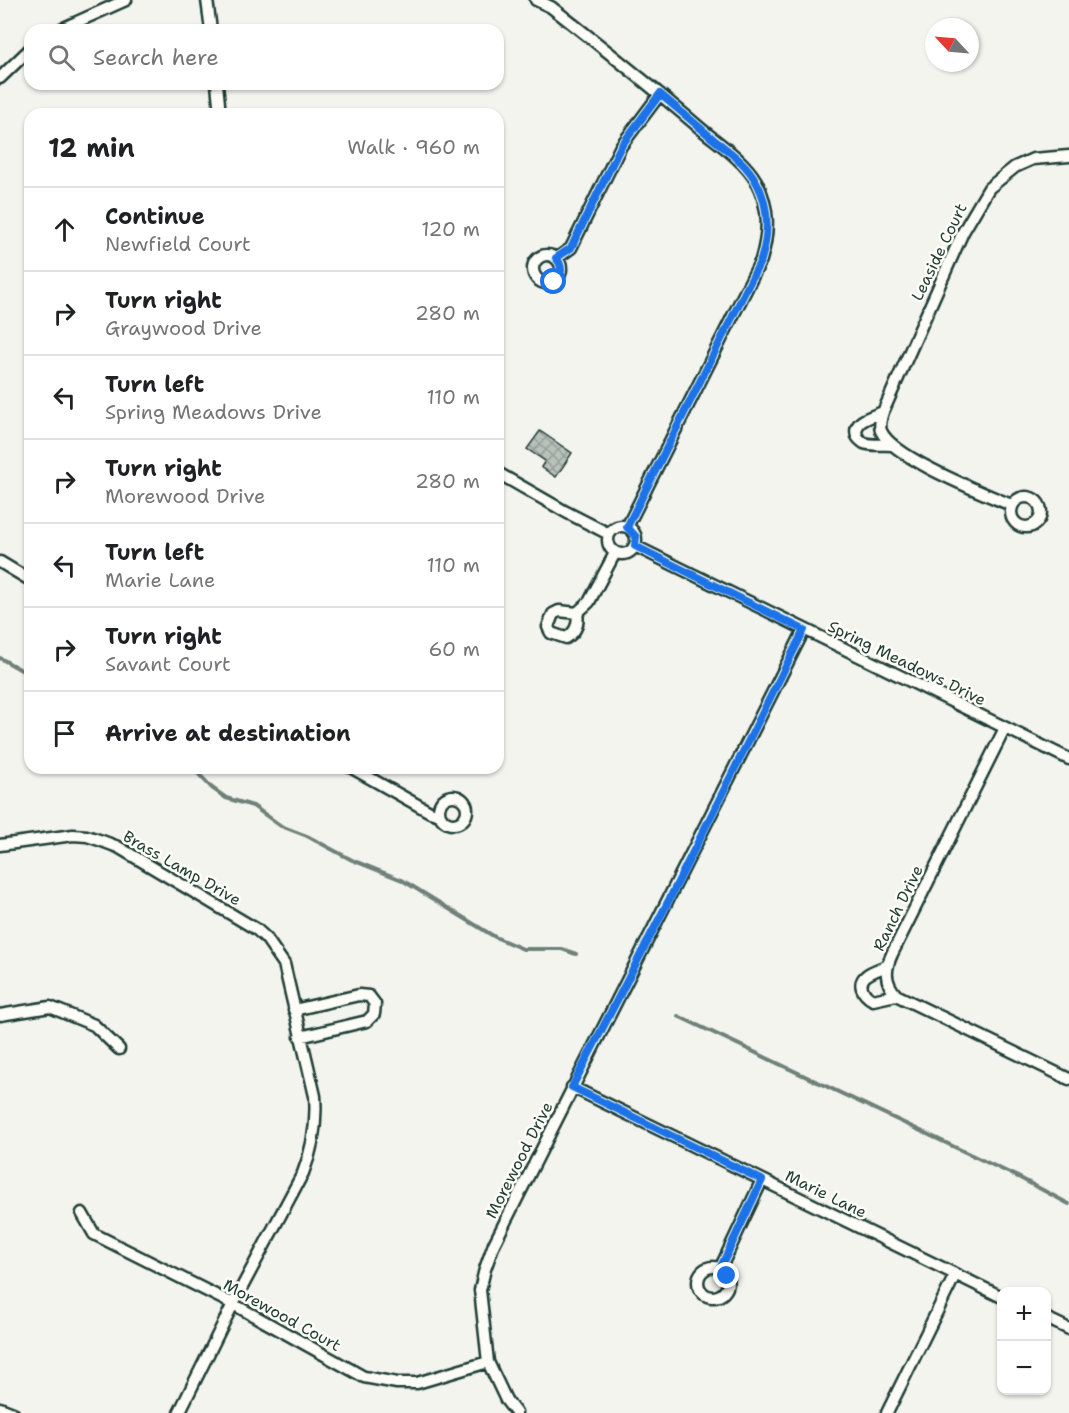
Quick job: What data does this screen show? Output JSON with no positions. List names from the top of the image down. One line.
{"streets":{"street":["Leaside Court","Spring Meadows Drive","Brass Lamp Drive","Ranch Drive","Morewood Drive","Marie Lane","Morewood Court"]},"crossings":[["Spring Meadows Drive","Ranch Drive"],["Spring Meadows Drive","Morewood Drive"],["Brass Lamp Drive","Morewood Court"],["Morewood Drive","Marie Lane"],["Morewood Drive","Morewood Court"]],"north":"top left","page":{"search":"Search here","heading":["12 min","Walk · 960 m"],"list":[["Continue","Newfield Court","120 m"],["Turn right","Graywood Drive","280 m"],["Turn left","Spring Meadows Drive","110 m"],["Turn right","Morewood Drive","280 m"],["Turn left","Marie Lane","110 m"],["Turn right","Savant Court","60 m"],"Arrive at destination"],"map_buttons":["+","−"]}}
